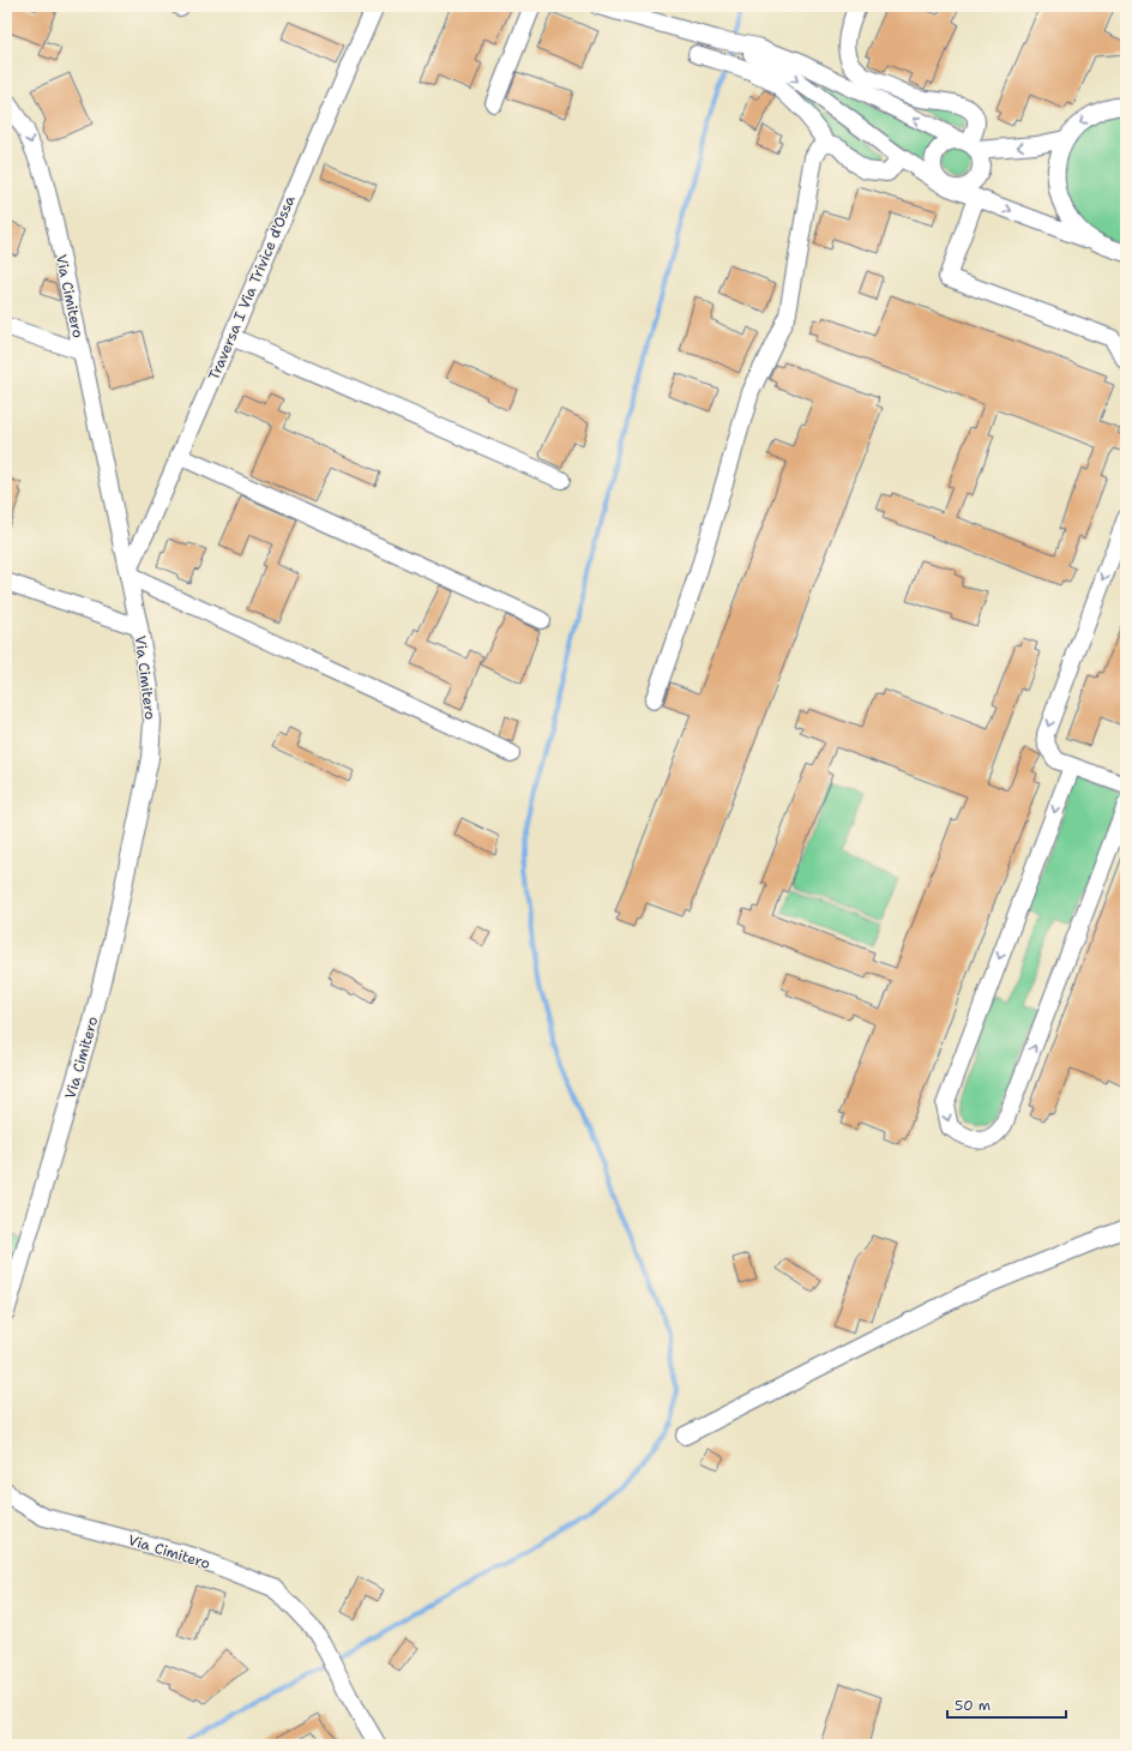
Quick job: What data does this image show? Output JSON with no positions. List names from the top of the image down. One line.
{"streets":{"street":["Traversa I Via Trivice d'Ossa","Via Cimitero"]},"crossings":[["Traversa I Via Trivice d'Ossa","Via Cimitero"]],"scale_bar":"50 m"}
